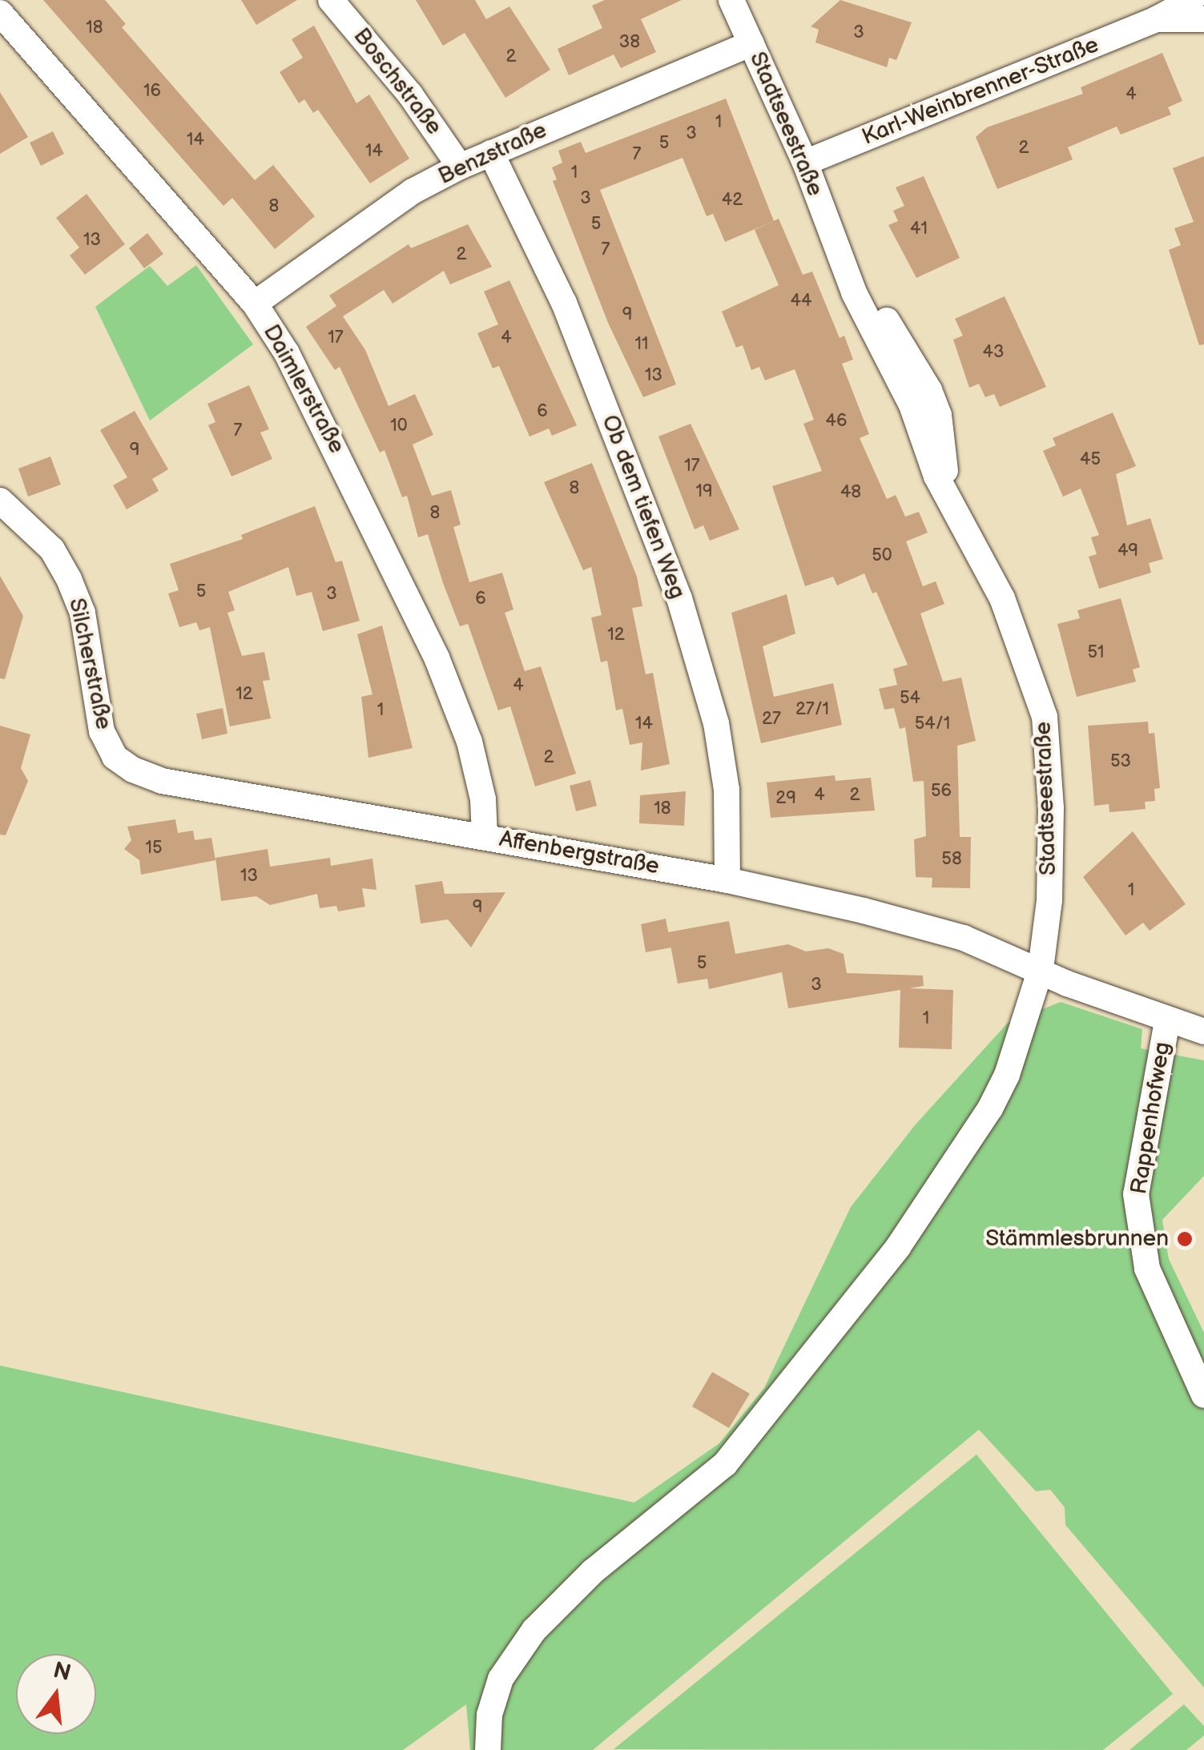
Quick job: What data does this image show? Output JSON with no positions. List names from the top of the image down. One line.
{"streets":{"street":["Boschstraße","Karl-Weinbrenner-Straße","Stadtseestraße","Benzstraße","Daimlerstraße","Ob dem tiefen Weg","Silcherstraße","Affenbergstraße","Rappenhofweg"]},"crossings":[["Boschstraße","Benzstraße"],["Karl-Weinbrenner-Straße","Stadtseestraße"],["Stadtseestraße","Benzstraße"],["Stadtseestraße","Affenbergstraße"],["Benzstraße","Daimlerstraße"],["Benzstraße","Ob dem tiefen Weg"],["Daimlerstraße","Affenbergstraße"],["Ob dem tiefen Weg","Affenbergstraße"],["Silcherstraße","Affenbergstraße"],["Affenbergstraße","Rappenhofweg"]],"places":["Stämmlesbrunnen"],"house_numbers":["18","3","38","2","16","4","1","3","14","5","2","14","7","1","3","42","8","5","41","13","7","2","44","9","17","4","11","43","13","6","46","10","7","9","45","17","8","19","48","8","49","50","5","3","6","12","51","4","12","54","27/1","1","27","14","54/1","2","53","56","4","2","29","18","15","58","13","1","9","5","3","1"],"north":"top"}
